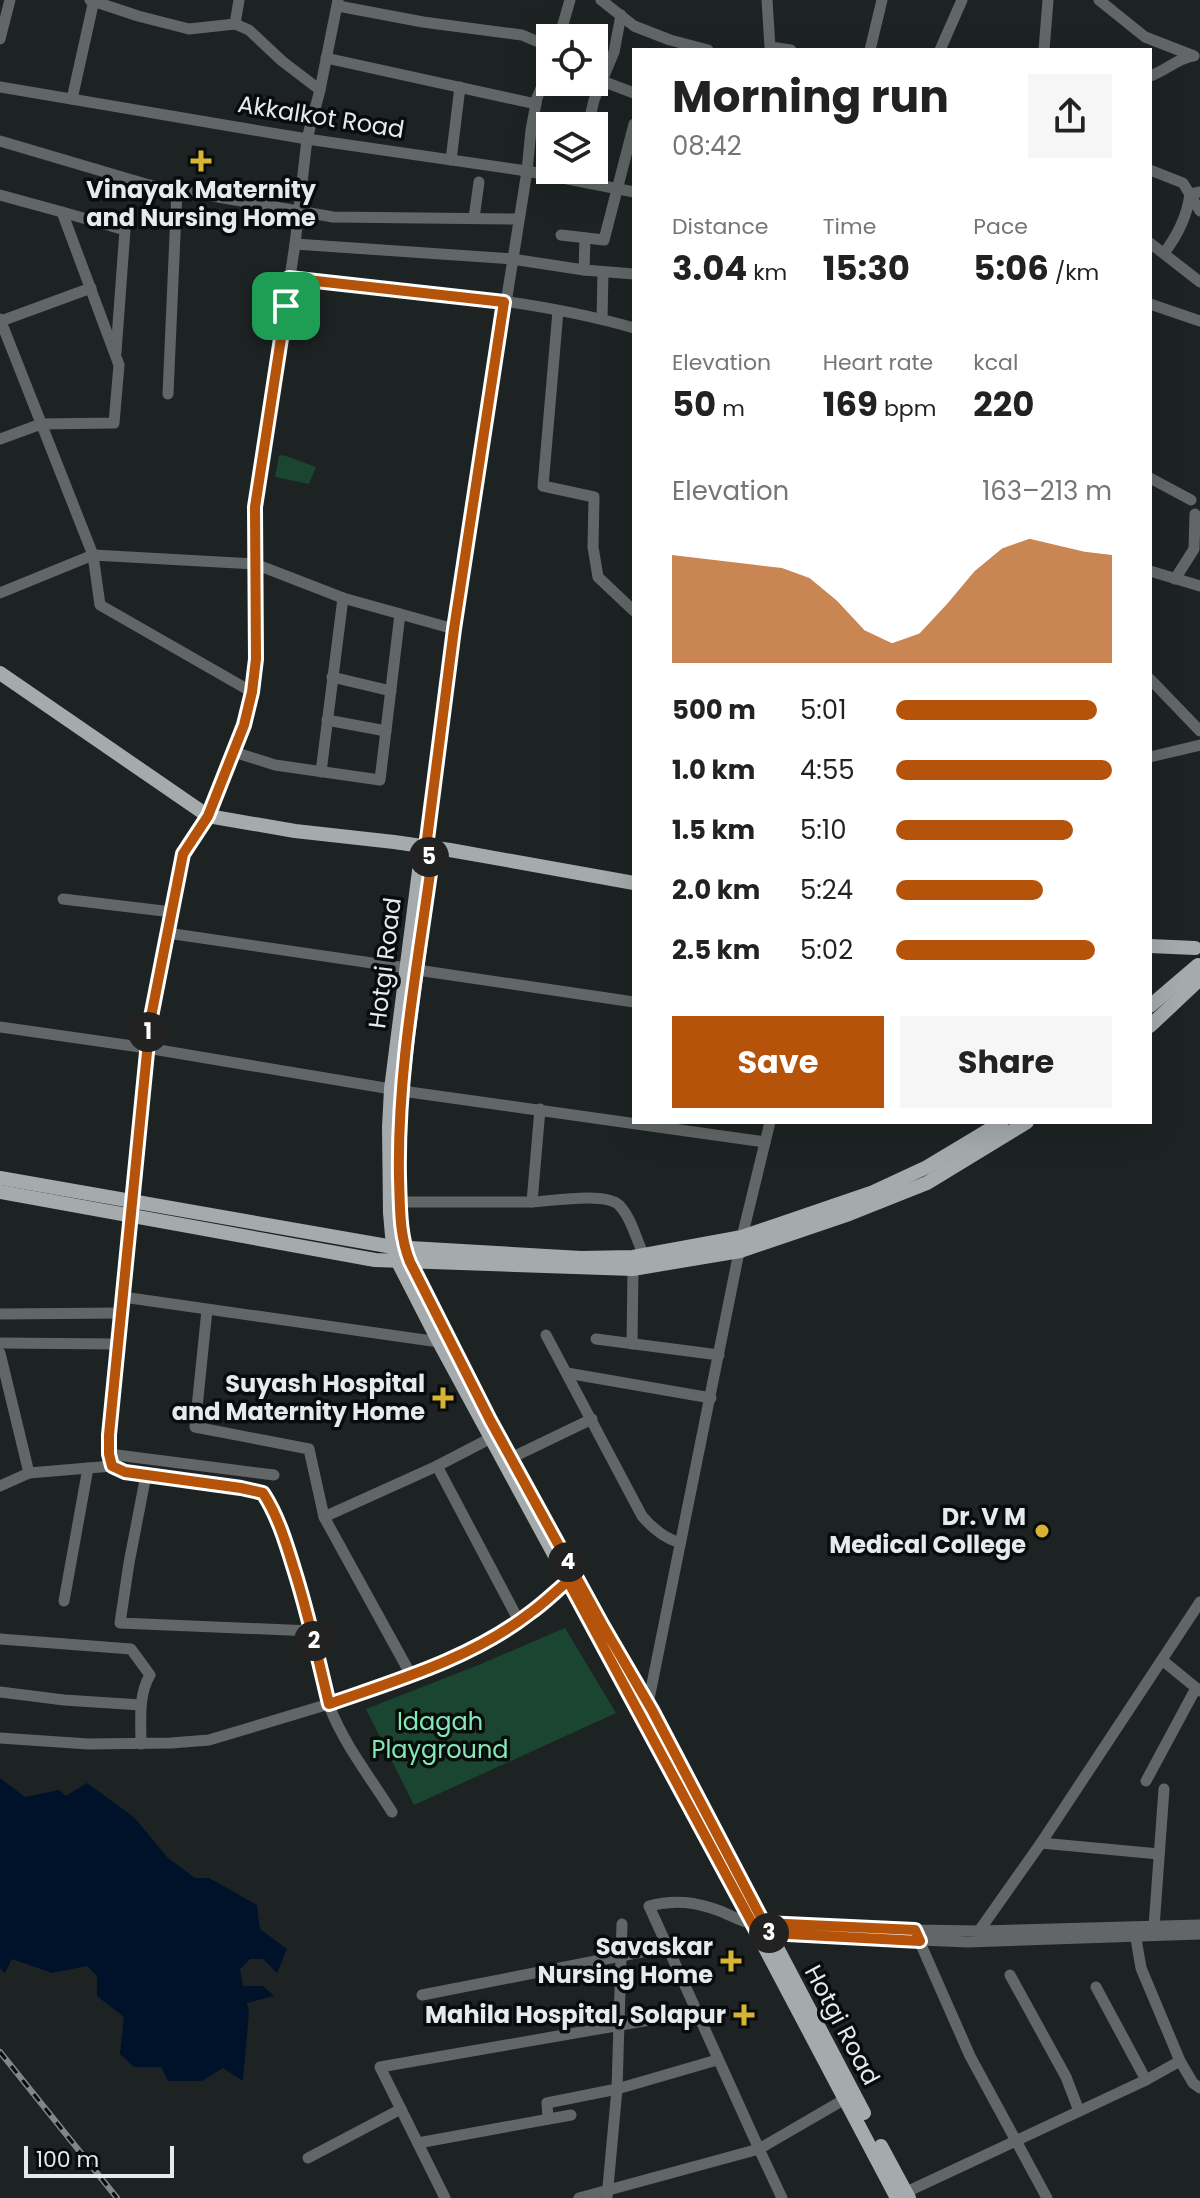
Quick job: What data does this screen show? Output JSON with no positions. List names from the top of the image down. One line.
{"streets":{"main road":["Hotgi Road"],"street":["Akkalkot Road"]},"parks":["Idagah Playground"],"places":{"health":["Vinayak Maternity and Nursing Home","Suyash Hospital and Maternity Home","Savaskar Nursing Home","Mahila Hospital, Solapur"],"other":["Dr. V M Medical College"]},"scale_bar":"100 m","page":{"heading":["Morning run","08:42"],"stats":[["Distance","3.04 km"],["Time","15:30"],["Pace","5:06 /km"],["Elevation","50 m"],["Heart rate","169 bpm"],["kcal","220"]],"chart":["Elevation","163–213 m"],"list":[{"name":"500 m","note":"5:01"},{"name":"1.0 km","note":"4:55"},{"name":"1.5 km","note":"5:10"},{"name":"2.0 km","note":"5:24"},{"name":"2.5 km","note":"5:02"}],"pins":["5","1","4","2","3"],"buttons":["Save","Share"],"scale":"100 m"}}
